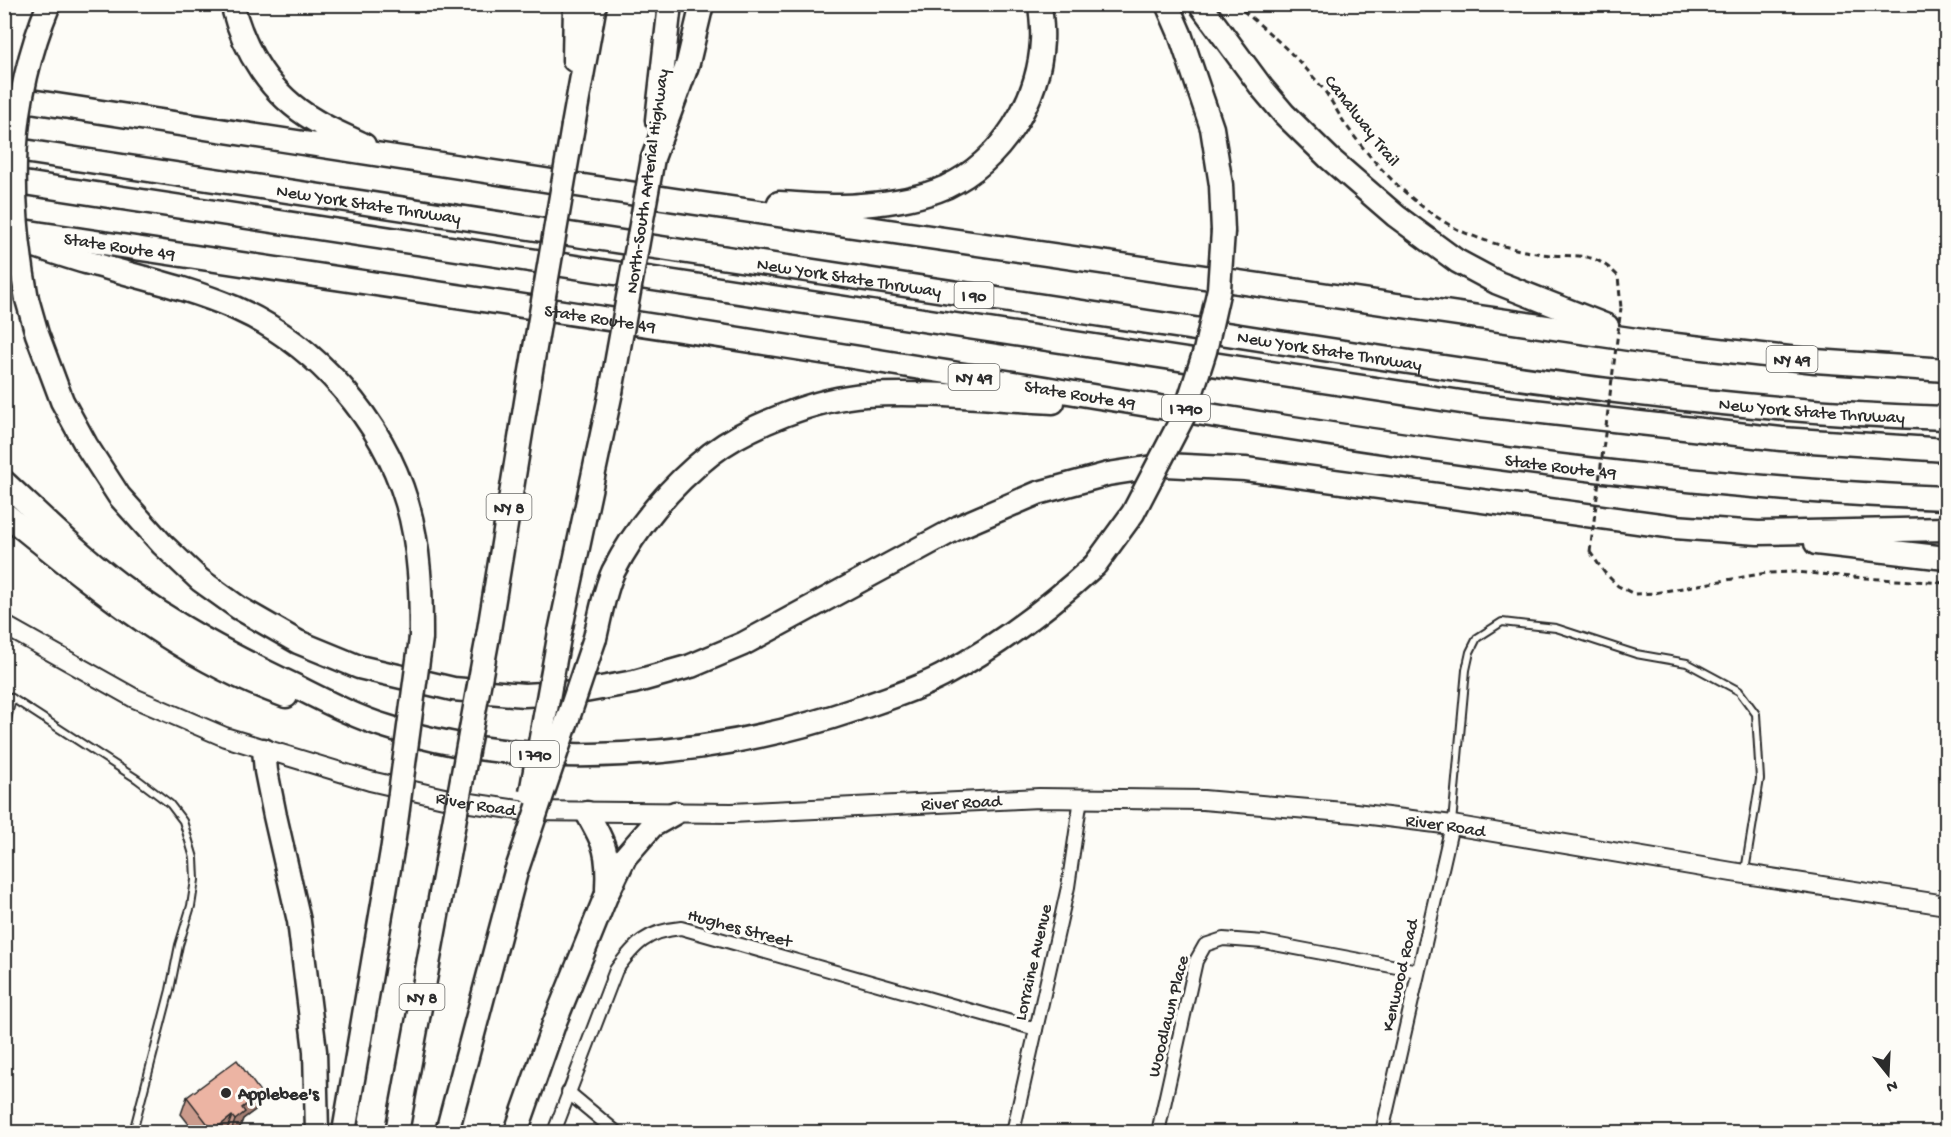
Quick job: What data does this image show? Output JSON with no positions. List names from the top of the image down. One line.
{"streets":{"highway":["North-South Arterial Highway","New York State Thruway","State Route 49","I 90","NY 49","I 790","NY 8"],"main road":["River Road"],"street":["Hughes Street","Lorraine Avenue","Kenwood Road","Woodlawn Place"],"path":["Canalway Trail"]},"crossings":[["River Road","Lorraine Avenue"],["River Road","Kenwood Road"],["Hughes Street","Lorraine Avenue"],["Kenwood Road","Woodlawn Place"]],"places":["Applebee's"],"north":"bottom"}
